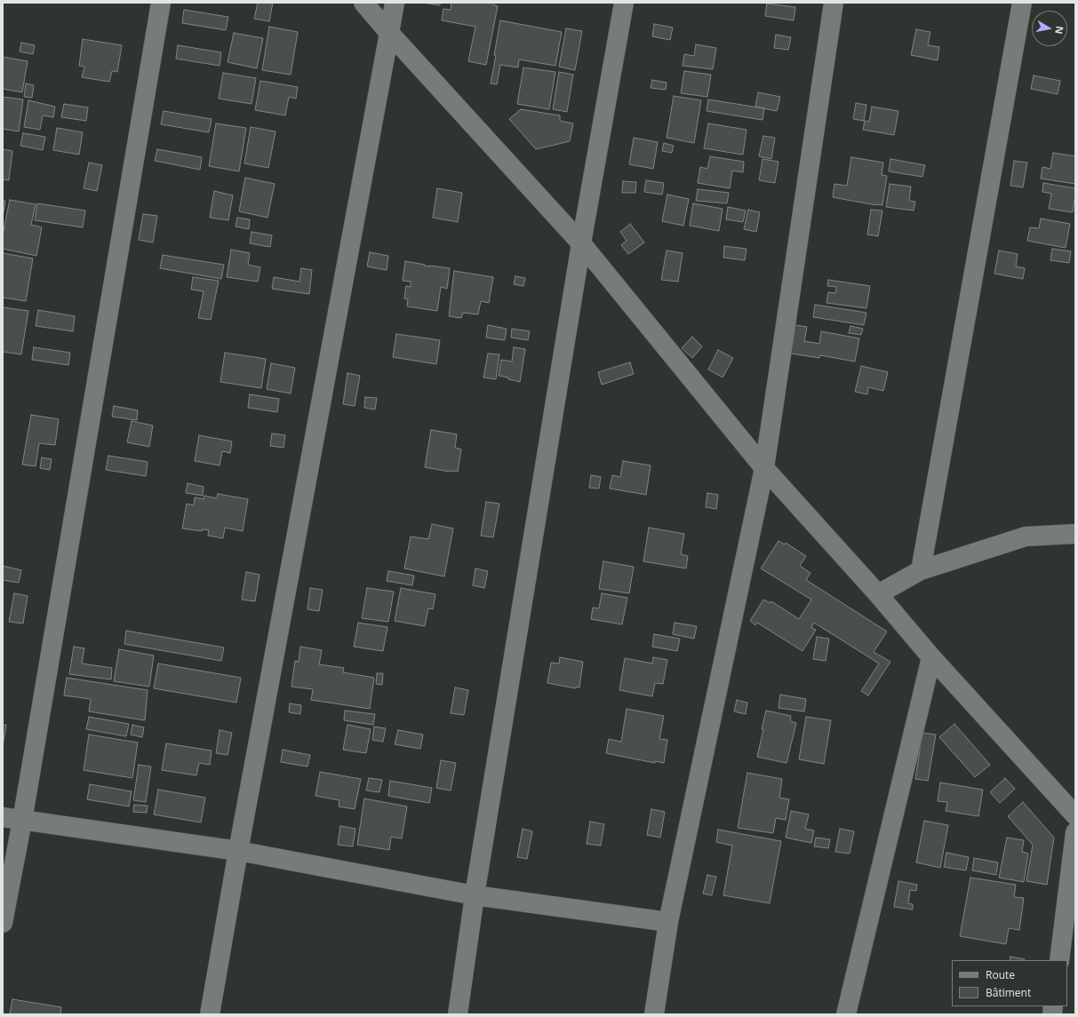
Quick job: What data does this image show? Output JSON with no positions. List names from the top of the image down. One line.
{"legend":["Route","Bâtiment"],"north":"right"}
